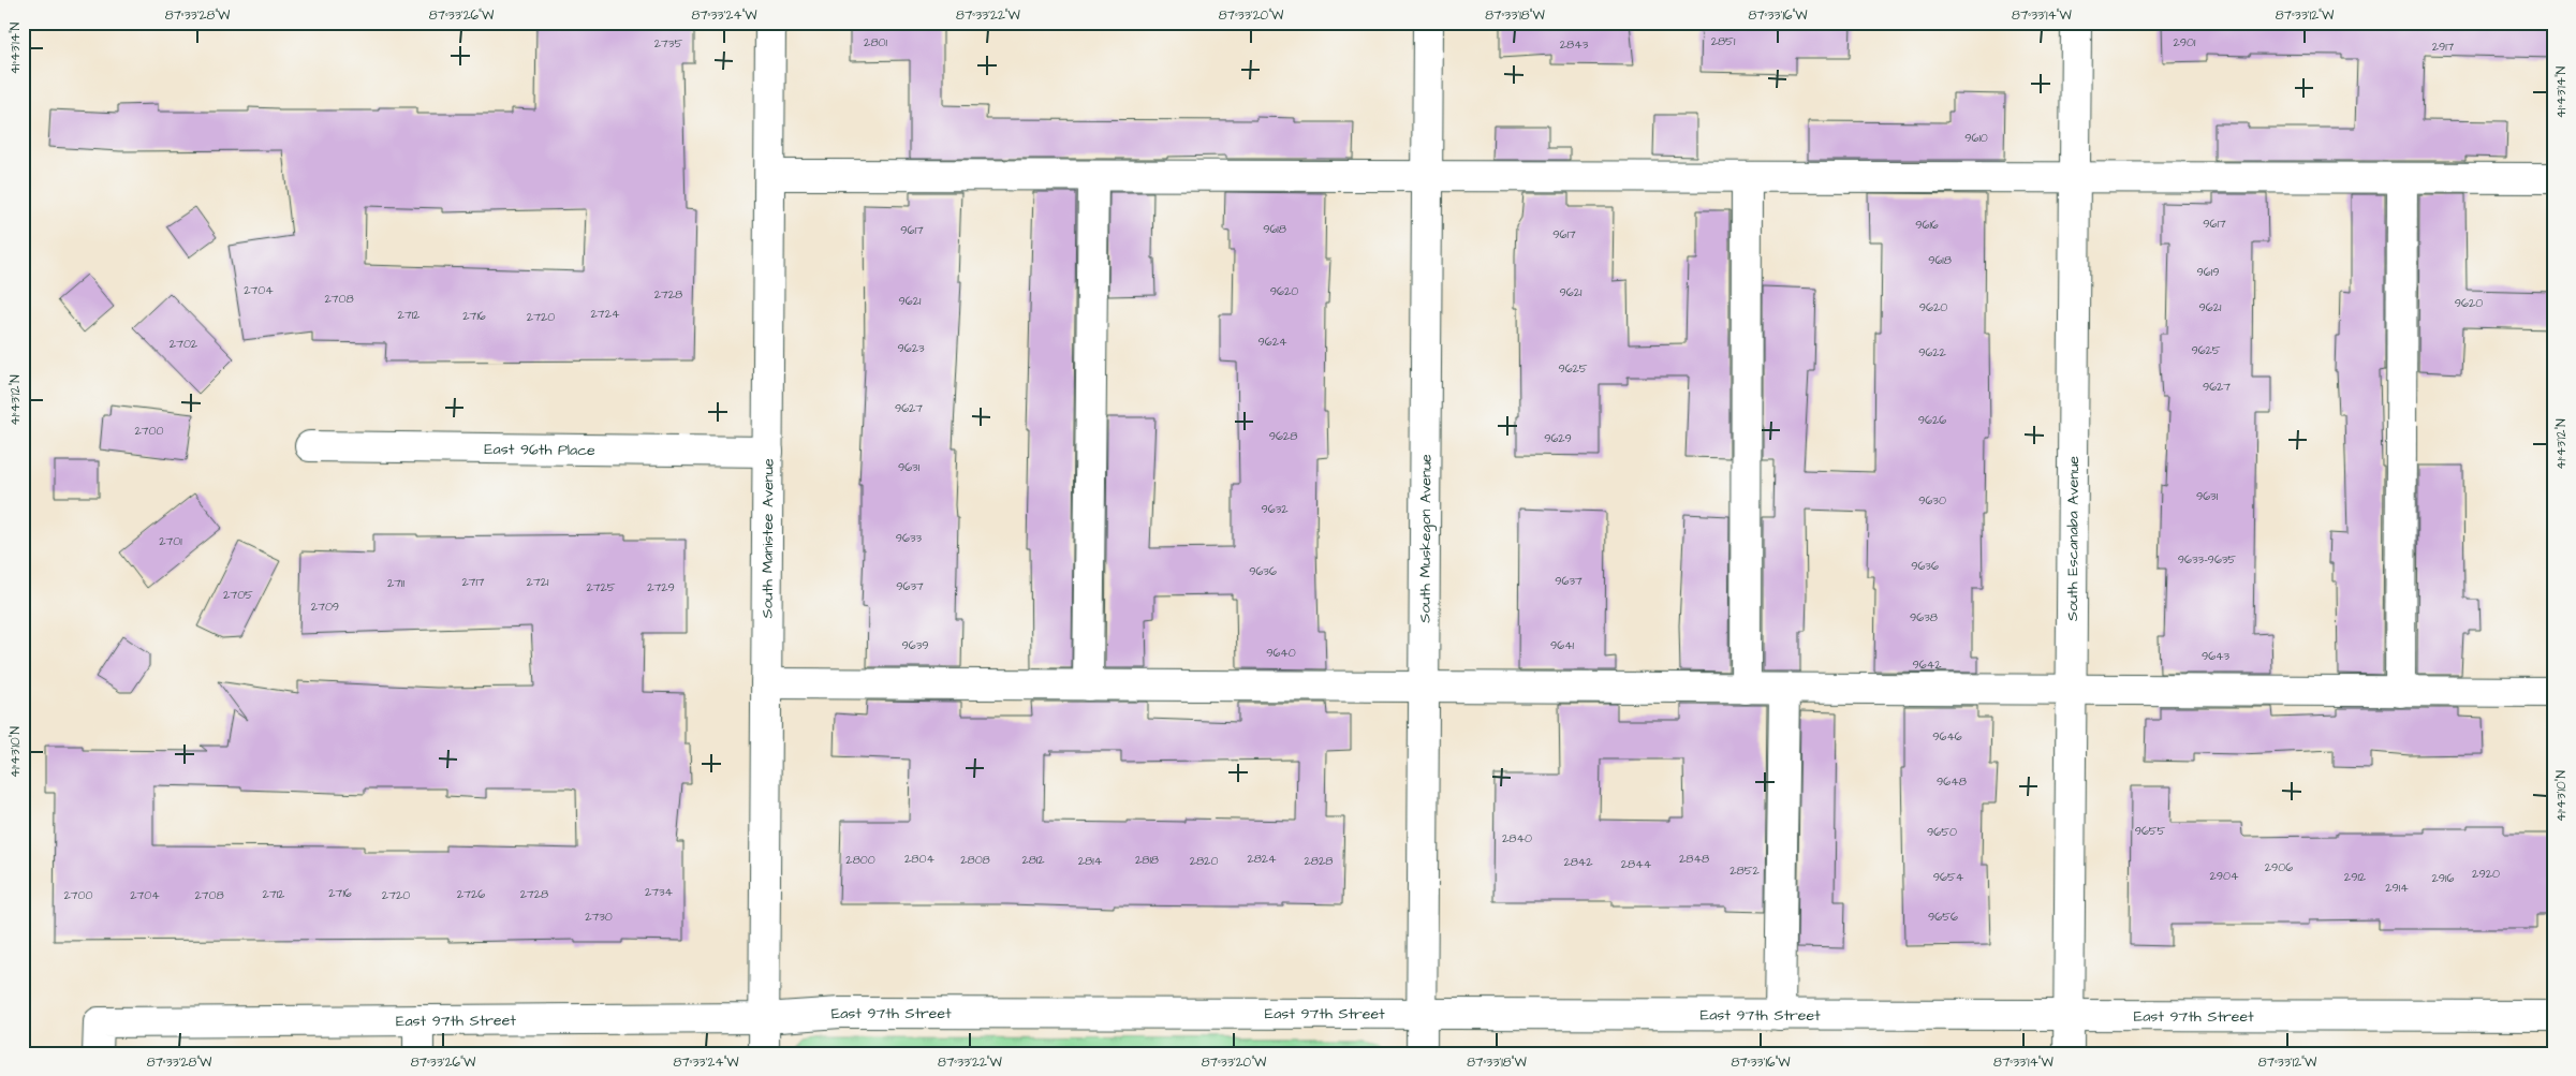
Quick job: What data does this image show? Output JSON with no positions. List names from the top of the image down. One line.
{"streets":{"street":["East 96th Place","South Muskegon Avenue","South Manistee Avenue","South Escanaba Avenue","East 97th Street"]},"crossings":[["East 96th Place","South Manistee Avenue"],["South Muskegon Avenue","East 97th Street"],["South Manistee Avenue","East 97th Street"],["South Escanaba Avenue","East 97th Street"]],"house_numbers":["2851","2801","2901","2735","2843","2917","9610","9617","9616","9618","9617","9617","9618","9619","2704","9620","9621","2728","2708","9621","9620","9620","9621","2724","2712","2716","2720","9624","2702","9623","9625","9622","9625","9627","9627","9626","2700","9628","9629","9631","9631","9630","9632","9633","2701","9633-9635","9636","9636","9637","2717","2721","2711","9637","2725","2729","2705","2709","9638","9639","9641","9640","9643","9642","9646","9648","9655","9650","2840","2804","2824","2848","2800","2808","2812","2818","2814","2820","2828","2842","2844","2906","2852","2920","2904","9654","2912","2916","2914","2734","2716","2712","2726","2728","2700","2704","2708","2720","2730","9656"],"coordinates":["87°33'28\"W","87°33'26\"W","87°33'24\"W","87°33'22\"W","87°33'20\"W","87°33'18\"W","87°33'16\"W","87°33'14\"W","87°33'12\"W","41°43'14\"N","41°43'12\"N","41°43'10\"N"]}
